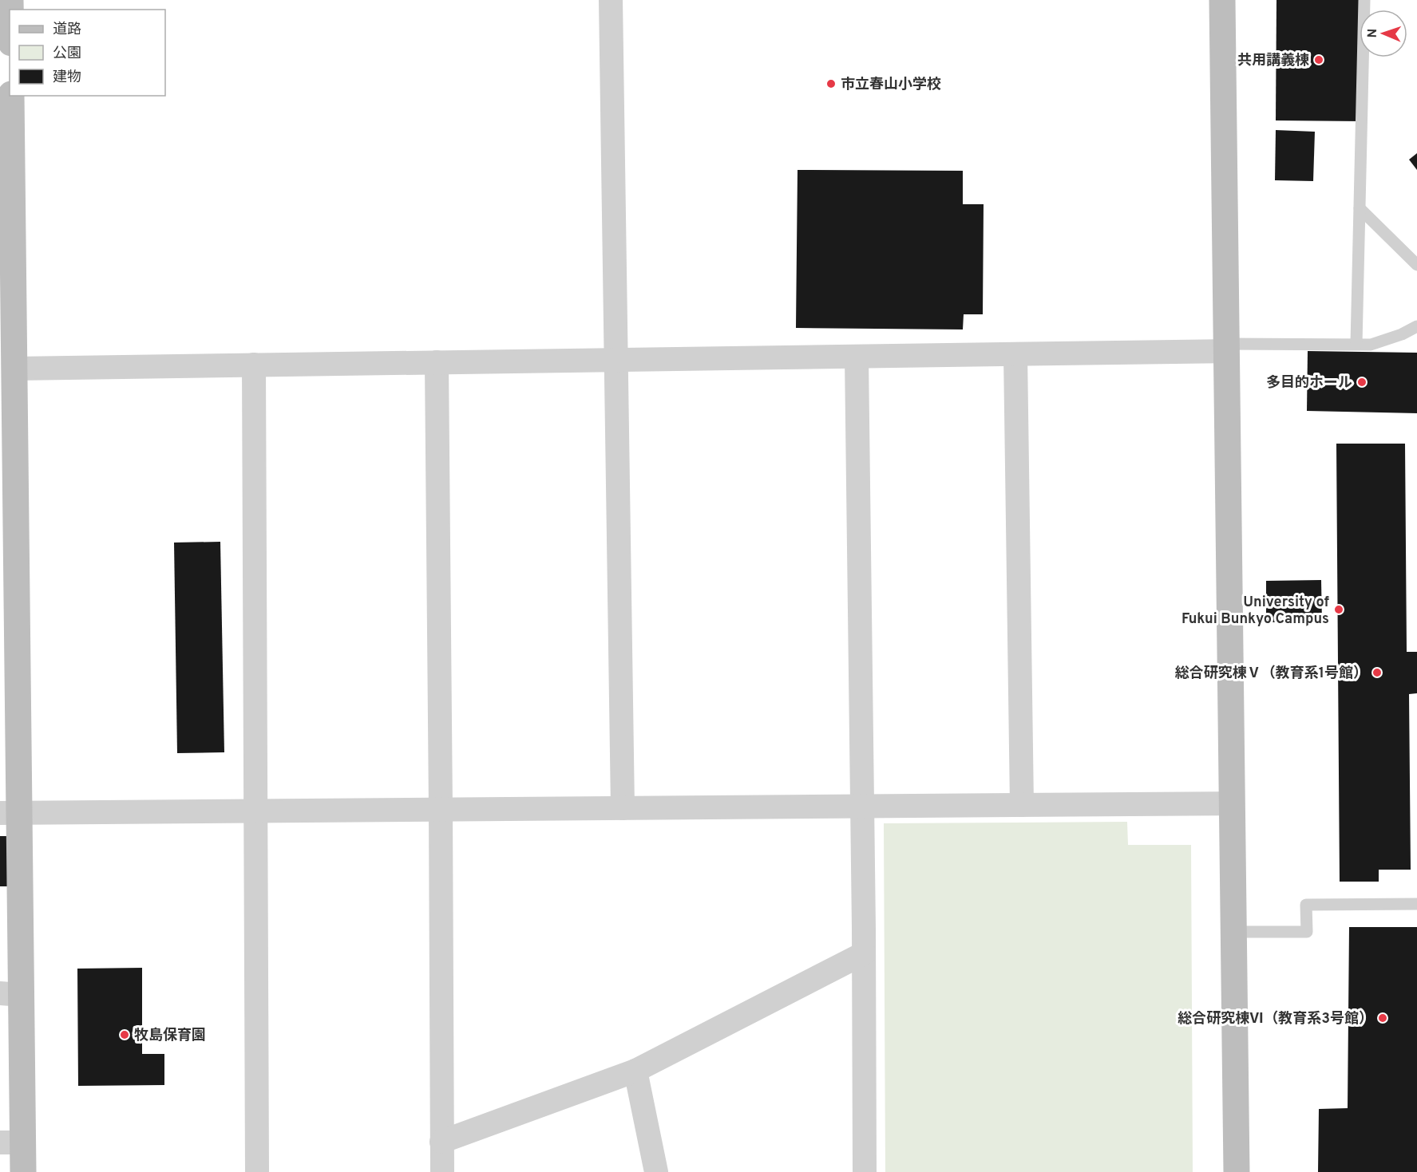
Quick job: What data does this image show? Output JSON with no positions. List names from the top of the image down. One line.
{"places":["共用講義棟","市立春山小学校","多目的ホール","University of Fukui Bunkyo Campus","総合研究棟Ⅴ（教育系1号館）","総合研究棟Ⅵ（教育系3号館）","牧島保育園"],"legend":["道路","公園","建物"],"north":"left"}
